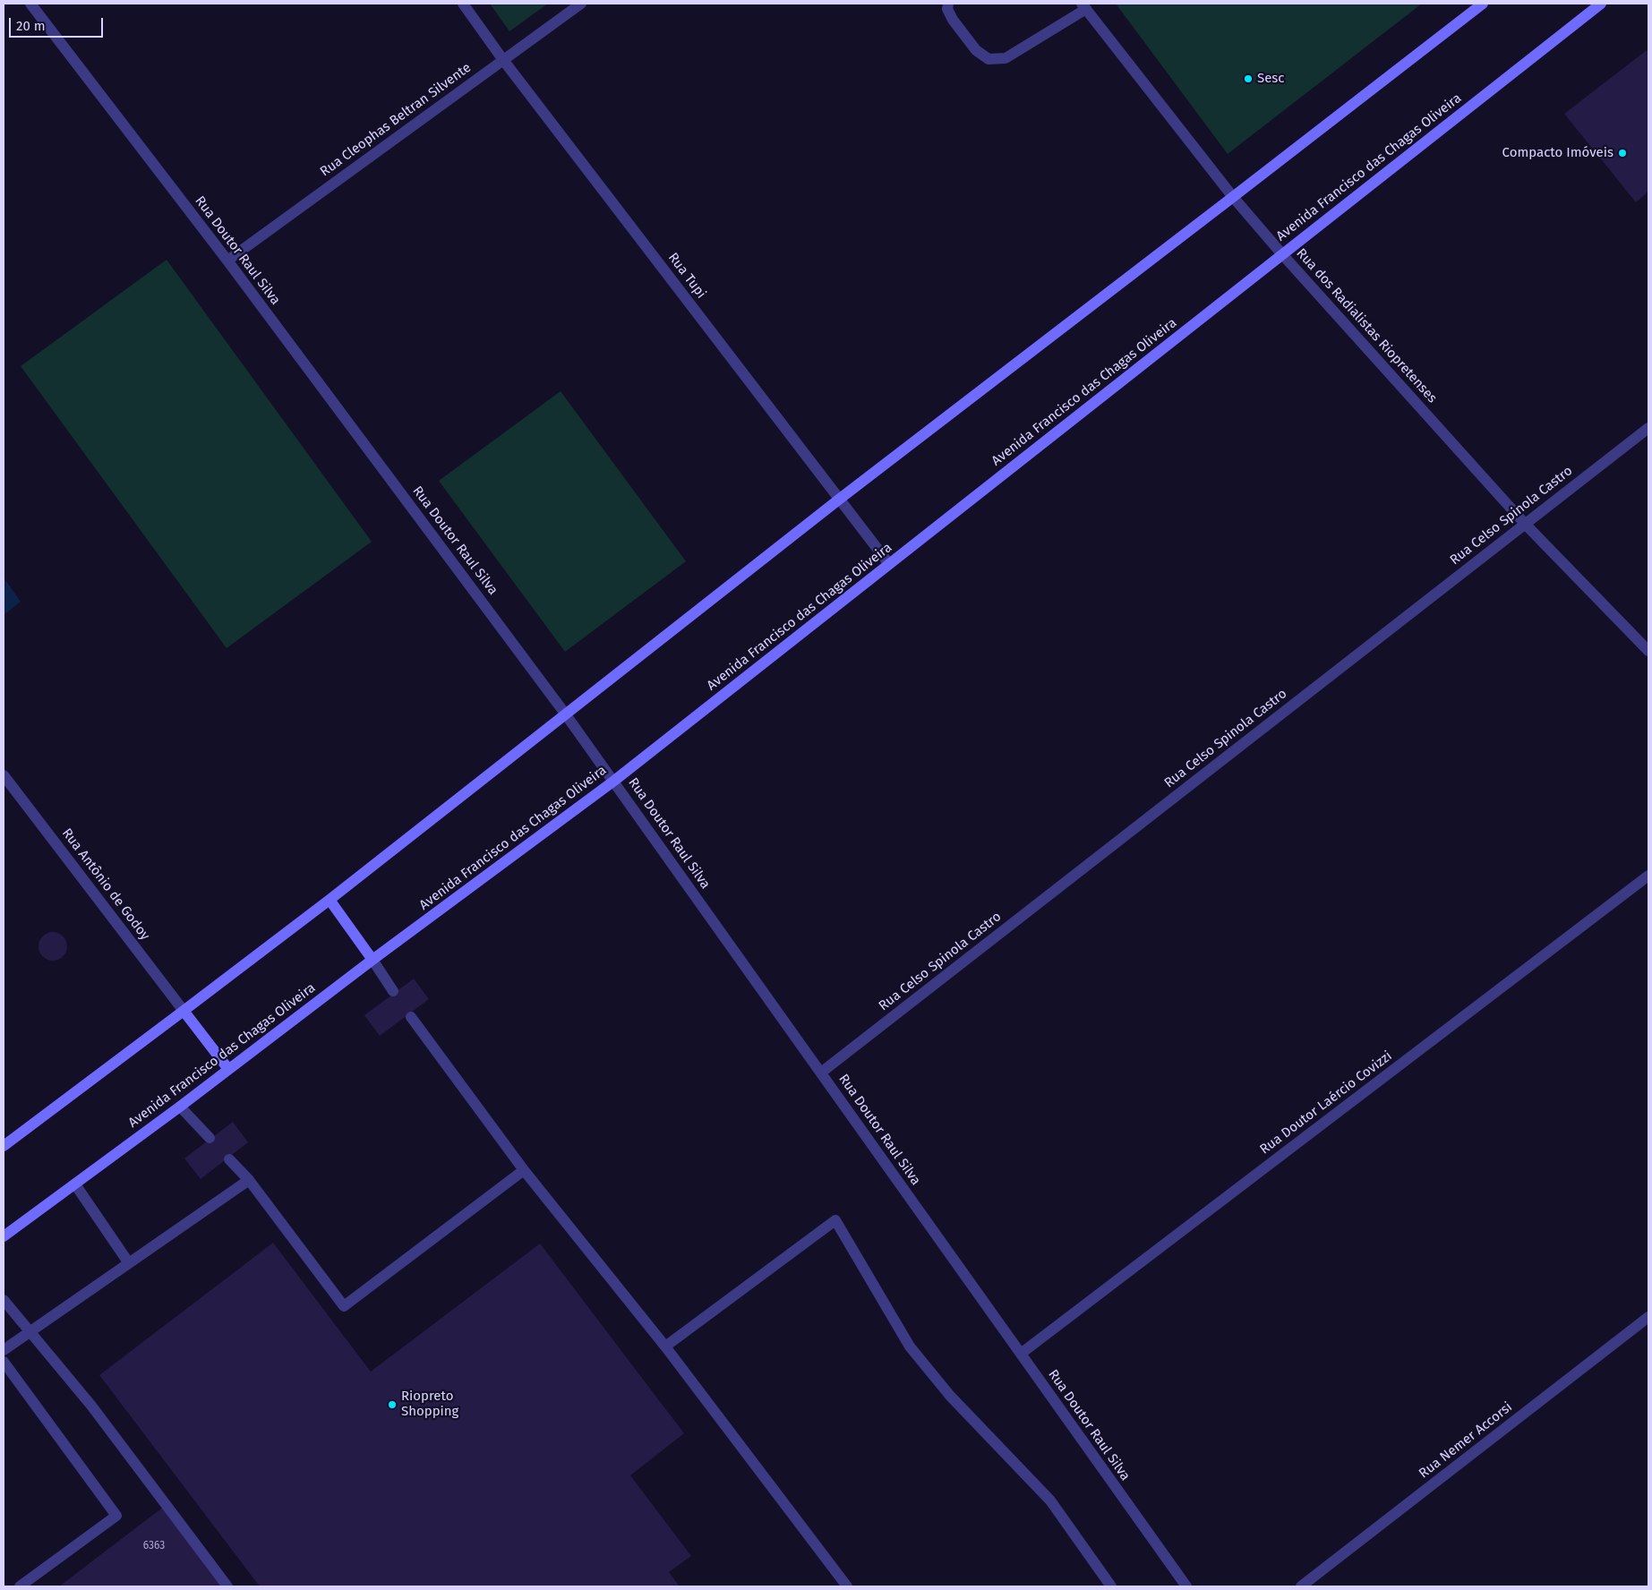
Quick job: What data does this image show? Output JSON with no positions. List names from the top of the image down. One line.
{"streets":{"main road":["Avenida Francisco das Chagas Oliveira"],"street":["Rua Cleophas Beltran Silvente","Rua Doutor Raul Silva","Rua Tupi","Rua dos Radialistas Riopretenses","Rua Celso Spinola Castro","Rua Antônio de Godoy","Rua Doutor Laércio Covizzi","Rua Nemer Accorsi"]},"crossings":[["Rua Cleophas Beltran Silvente","Rua Doutor Raul Silva"],["Rua Cleophas Beltran Silvente","Rua Tupi"],["Avenida Francisco das Chagas Oliveira","Rua Doutor Raul Silva"],["Avenida Francisco das Chagas Oliveira","Rua Tupi"],["Avenida Francisco das Chagas Oliveira","Rua dos Radialistas Riopretenses"],["Rua Doutor Raul Silva","Rua Celso Spinola Castro"],["Rua Doutor Raul Silva","Rua Doutor Laércio Covizzi"],["Rua dos Radialistas Riopretenses","Rua Celso Spinola Castro"]],"places":["Sesc","Compacto Imóveis","Riopreto Shopping"],"house_numbers":["6363"],"scale_bar":"20 m"}
